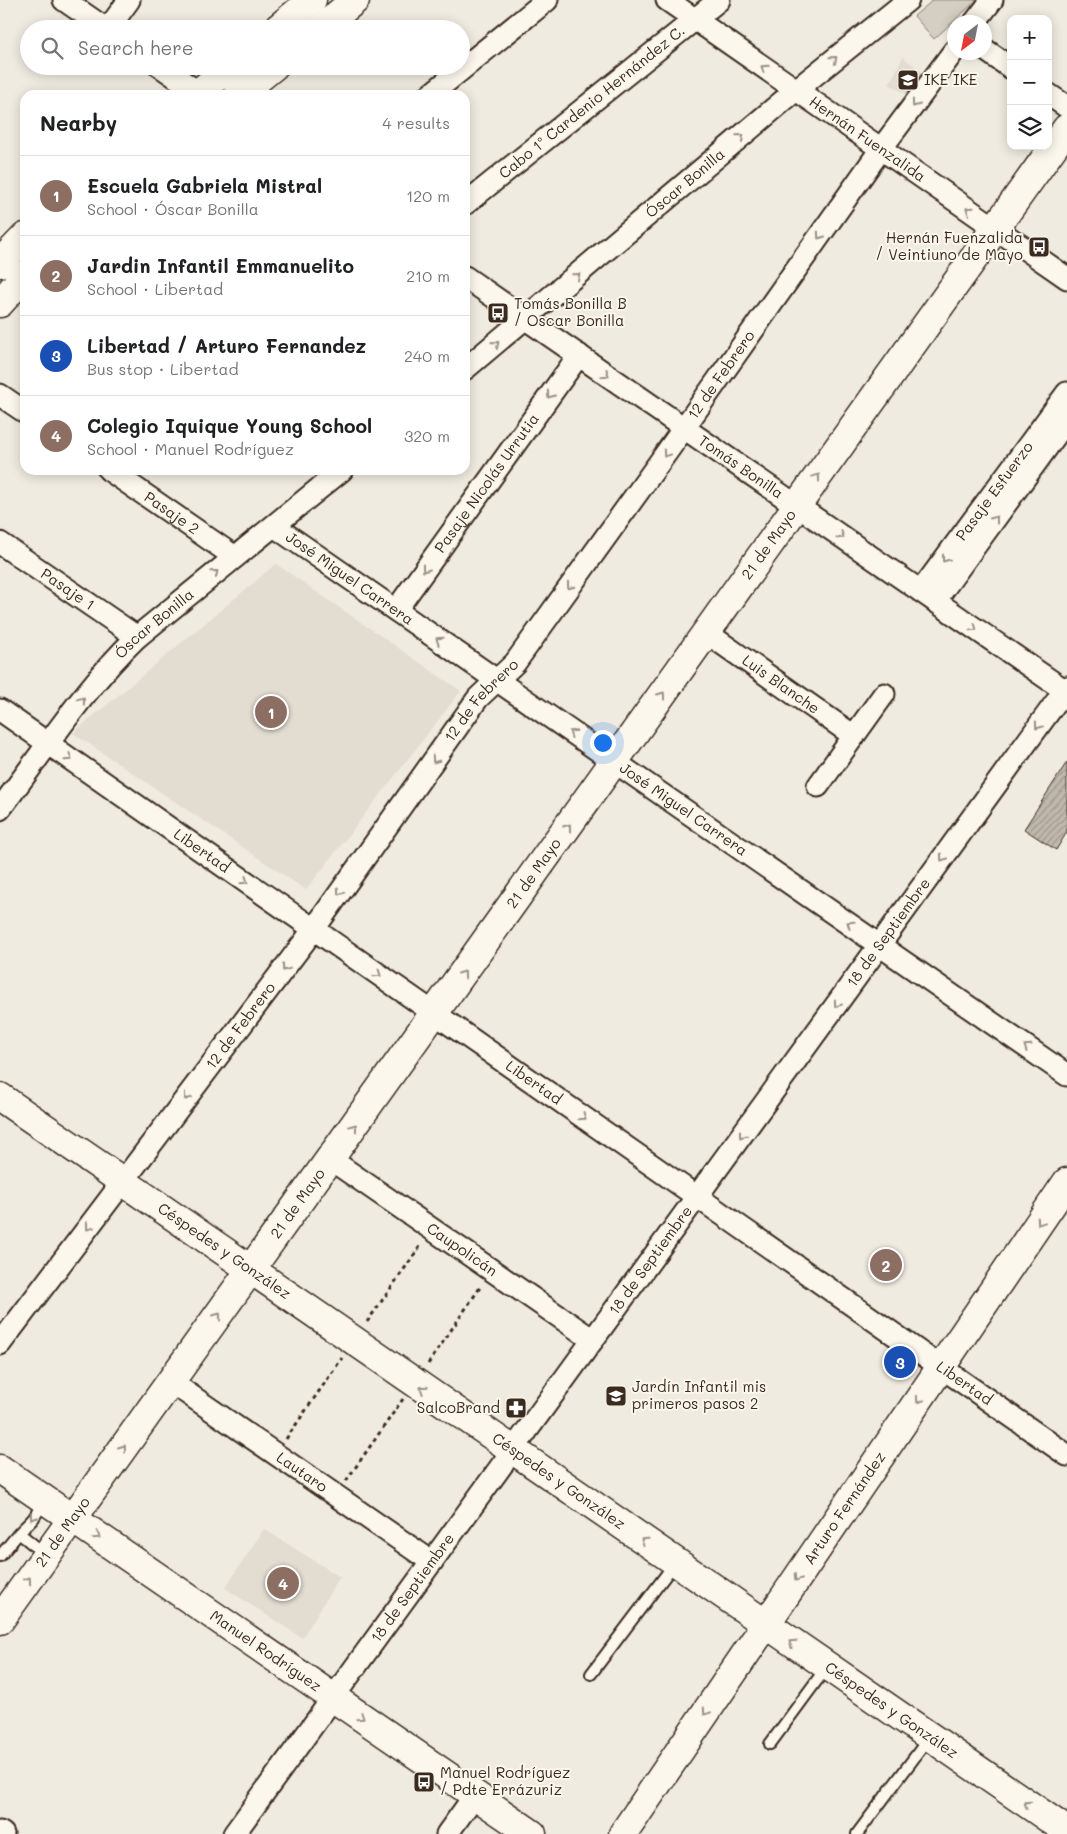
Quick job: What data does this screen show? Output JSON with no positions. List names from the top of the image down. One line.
{"streets":{"street":["Cabo 1º Cardenio Hernández C.","Hernán Fuenzalida","Óscar Bonilla","12 de Febrero","Tomás Bonilla","Pasaje Nicolás Urrutia","Pasaje Esfuerzo","Pasaje 2","21 de Mayo","José Miguel Carrera","Pasaje 1","Luis Blanche","Libertad","18 de Septiembre","Caupolicán","Céspedes y González","Lautaro","Arturo Fernández","Manuel Rodríguez"]},"crossings":[["Cabo 1º Cardenio Hernández C.","Hernán Fuenzalida"],["Hernán Fuenzalida","Óscar Bonilla"],["Hernán Fuenzalida","12 de Febrero"],["Hernán Fuenzalida","21 de Mayo"],["Óscar Bonilla","Tomás Bonilla"],["Óscar Bonilla","Pasaje 2"],["Óscar Bonilla","José Miguel Carrera"],["Óscar Bonilla","Pasaje 1"],["Óscar Bonilla","Libertad"],["12 de Febrero","Tomás Bonilla"],["12 de Febrero","José Miguel Carrera"],["12 de Febrero","Libertad"],["12 de Febrero","Céspedes y González"],["Tomás Bonilla","Pasaje Nicolás Urrutia"],["Tomás Bonilla","Pasaje Esfuerzo"],["Tomás Bonilla","21 de Mayo"],["Tomás Bonilla","18 de Septiembre"],["Pasaje Nicolás Urrutia","José Miguel Carrera"],["21 de Mayo","José Miguel Carrera"],["21 de Mayo","Luis Blanche"],["21 de Mayo","Libertad"],["21 de Mayo","Caupolicán"],["21 de Mayo","Céspedes y González"],["21 de Mayo","Lautaro"],["21 de Mayo","Manuel Rodríguez"],["José Miguel Carrera","18 de Septiembre"],["Libertad","18 de Septiembre"],["Libertad","Arturo Fernández"],["18 de Septiembre","Caupolicán"],["18 de Septiembre","Céspedes y González"],["18 de Septiembre","Lautaro"],["18 de Septiembre","Manuel Rodríguez"],["Céspedes y González","Arturo Fernández"]],"one_way":["Hernán Fuenzalida","Óscar Bonilla","12 de Febrero","Tomás Bonilla","Pasaje Nicolás Urrutia","21 de Mayo","José Miguel Carrera","Libertad","18 de Septiembre","Céspedes y González","Arturo Fernández","Manuel Rodríguez"],"places":{"school or university":["IKE IKE","Jardín Infantil mis primeros pasos 2"],"bus stop":["Hernán Fuenzalida / Veintiuno de Mayo","Tomás Bonilla B / Oscar Bonilla","Manuel Rodríguez / Pdte Errázuriz"],"pharmacy":["SalcoBrand"]},"north":"bottom left","page":{"map_buttons":["+","−"],"search":"Search here","heading":["Nearby","4 results"],"list":[{"mark":"1","name":"Escuela Gabriela Mistral","note":"School · Óscar Bonilla","value":"120 m"},{"mark":"2","name":"Jardin Infantil Emmanuelito","note":"School · Libertad","value":"210 m"},{"mark":"3","name":"Libertad / Arturo Fernandez","note":"Bus stop · Libertad","value":"240 m"},{"mark":"4","name":"Colegio Iquique Young School","note":"School · Manuel Rodríguez","value":"320 m"}],"pins":["1","2","3","4"]}}
